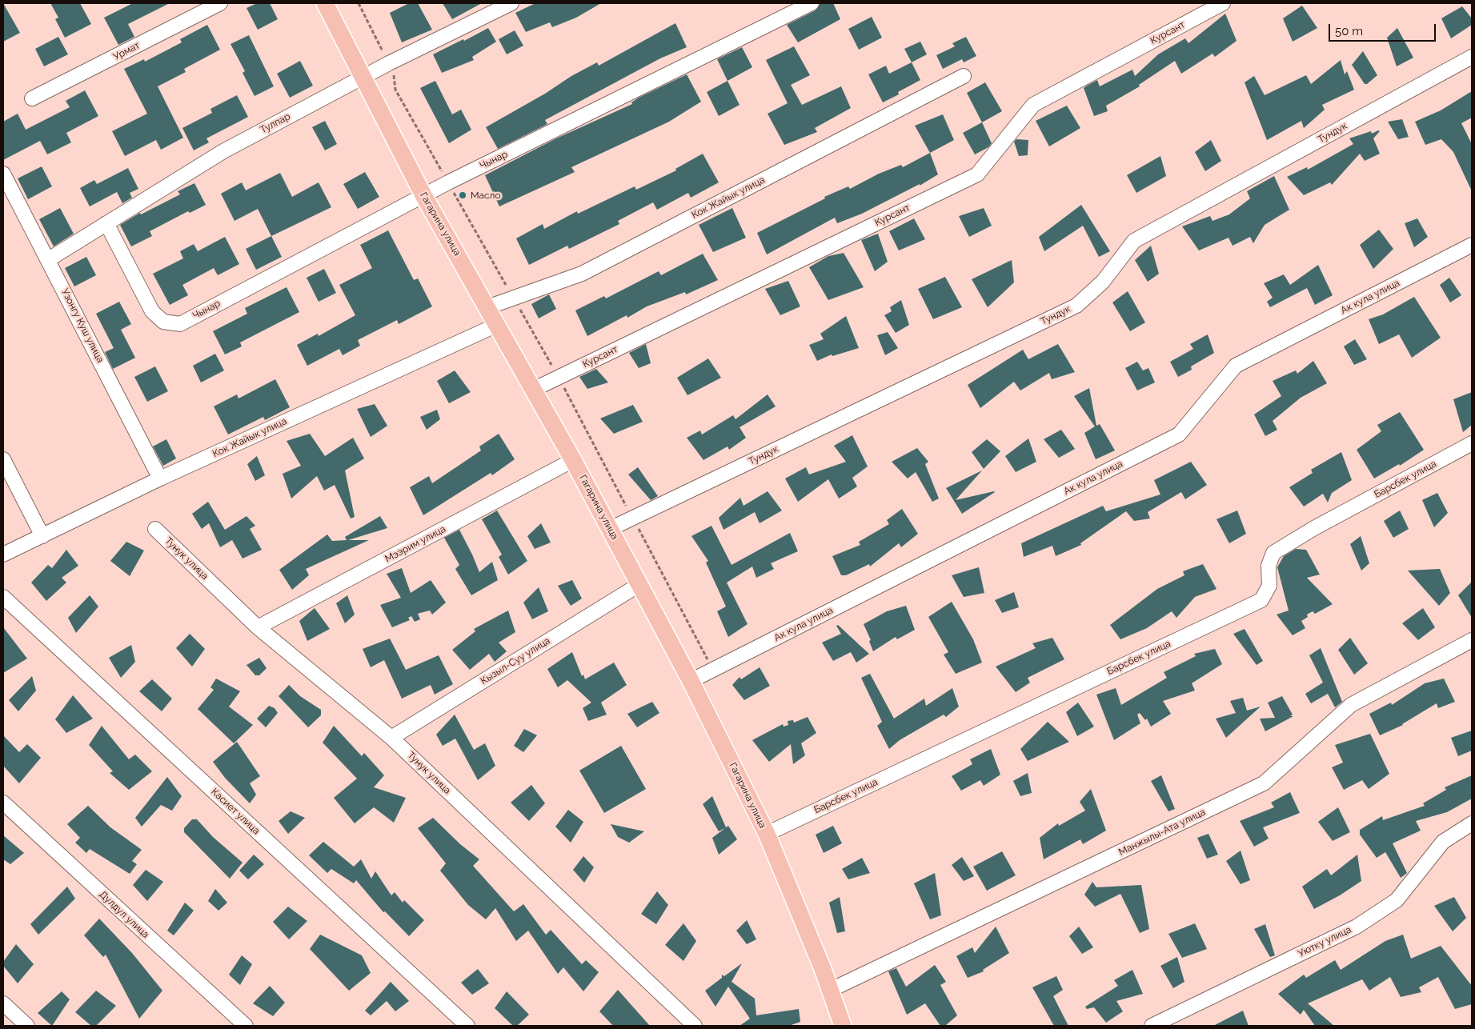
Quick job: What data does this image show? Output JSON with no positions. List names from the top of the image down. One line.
{"streets":{"main road":["Гагарина улица"],"street":["Курсант","Урмат","Тулпар","Тундук","Чынар","Кок Жайык улица","Ак кула улица","Узонгу Куш улица","Барсбек улица","Мээрим улица","Тунук улица","Кызыл-Суу улица","Касиет улица","Манжылы-Ата улица","Дулдул улица","Уютку улица"]},"crossings":[["Курсант","Гагарина улица"],["Тулпар","Чынар"],["Тулпар","Гагарина улица"],["Тулпар","Узонгу Куш улица"],["Тундук","Гагарина улица"],["Чынар","Гагарина улица"],["Кок Жайык улица","Гагарина улица"],["Кок Жайык улица","Узонгу Куш улица"],["Гагарина улица","Ак кула улица"],["Гагарина улица","Барсбек улица"],["Гагарина улица","Мээрим улица"],["Гагарина улица","Кызыл-Суу улица"],["Гагарина улица","Манжылы-Ата улица"],["Мээрим улица","Тунук улица"],["Тунук улица","Кызыл-Суу улица"]],"places":["Масло"],"scale_bar":"50 m"}
